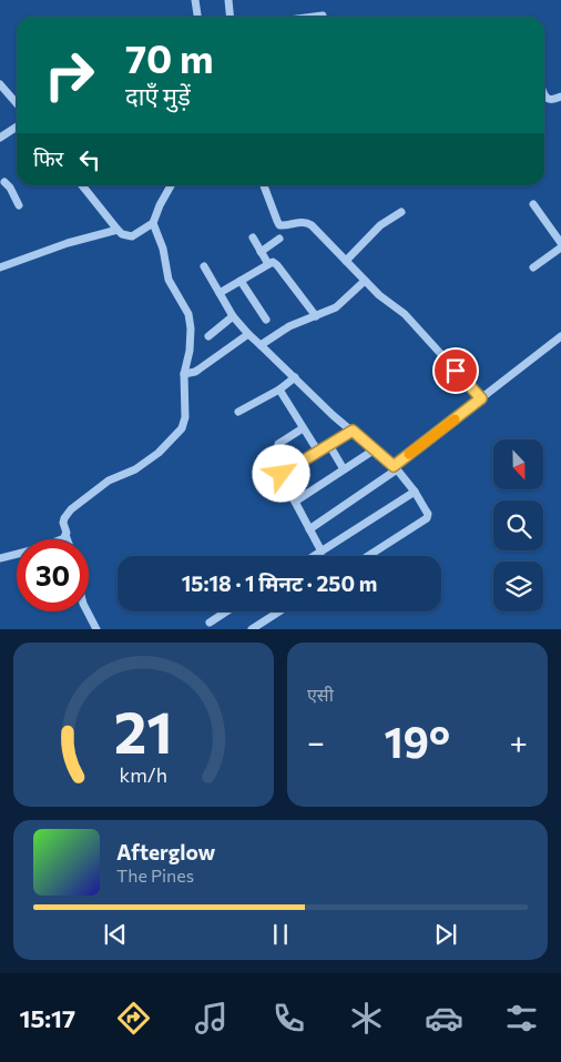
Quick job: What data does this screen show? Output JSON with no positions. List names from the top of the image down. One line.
{"north":"bottom","page":{"turn":["70 m","दाएँ मुड़ें"],"then":"फिर","limit":"30","trip":"15:18 · 1 मिनट · 250 m","tile":"एसी","heat":["−","19°","+"],"song":["Afterglow","The Pines"],"tabs":"15:17","gauge":["21","km/h"]}}
